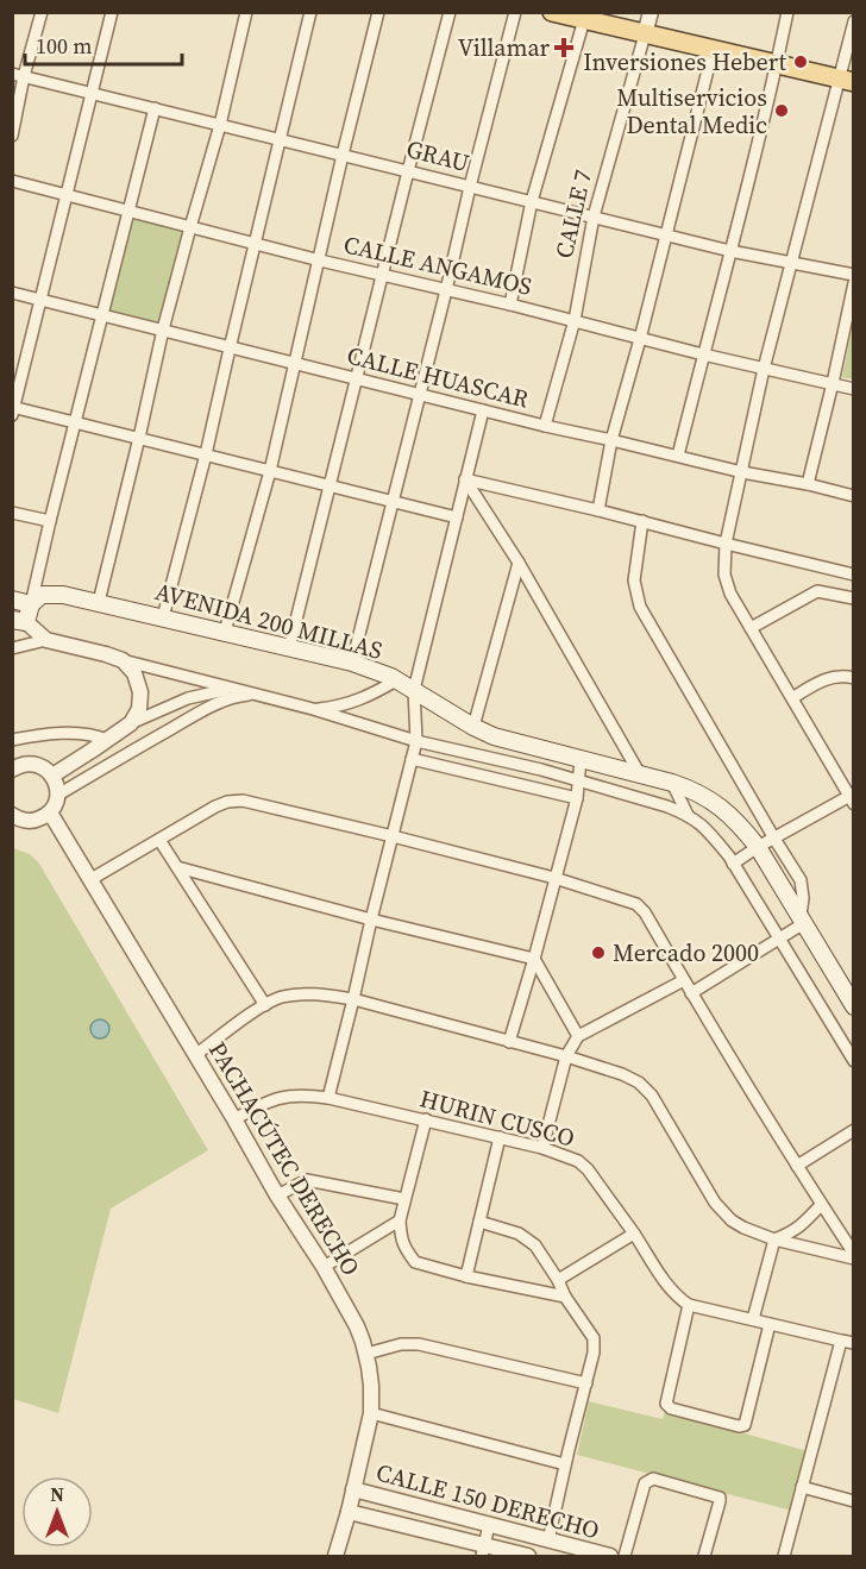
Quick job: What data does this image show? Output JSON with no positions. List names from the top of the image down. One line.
{"streets":{"main road":["AVENIDA 200 MILLAS"],"street":["GRAU","CALLE 7","CALLE ANGAMOS","CALLE HUASCAR","HURIN CUSCO","PACHACÚTEC DERECHO","CALLE 150 DERECHO"]},"crossings":[["GRAU","CALLE 7"],["CALLE 7","CALLE ANGAMOS"],["CALLE 7","CALLE HUASCAR"],["HURIN CUSCO","PACHACÚTEC DERECHO"],["PACHACÚTEC DERECHO","CALLE 150 DERECHO"]],"places":{"health":["Villamar"],"other":["Inversiones Hebert","Multiservicios Dental Medic","Mercado 2000"]},"scale_bar":"100 m","north":"top"}
